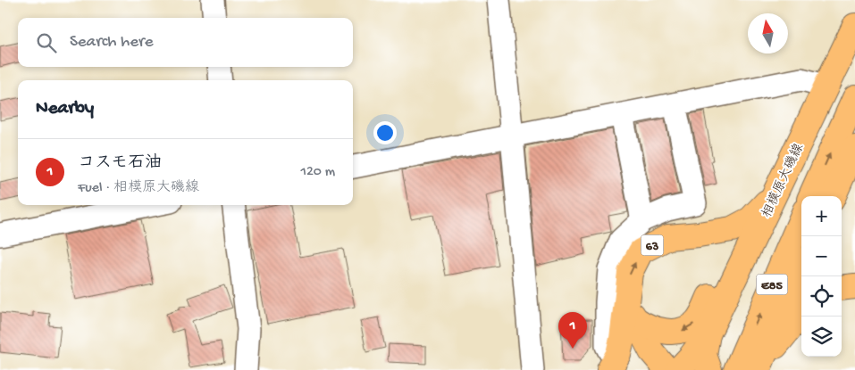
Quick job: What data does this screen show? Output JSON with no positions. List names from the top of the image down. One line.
{"streets":{"main road":["相模原大磯線","63","E85"]},"crossings":[["相模原大磯線","63"]],"north":"top","page":{"search":"Search here","heading":"Nearby","list":[{"mark":"1","name":"コスモ石油","note":"Fuel · 相模原大磯線","value":"120 m"}],"map_buttons":["+","−"],"pins":"1"}}
